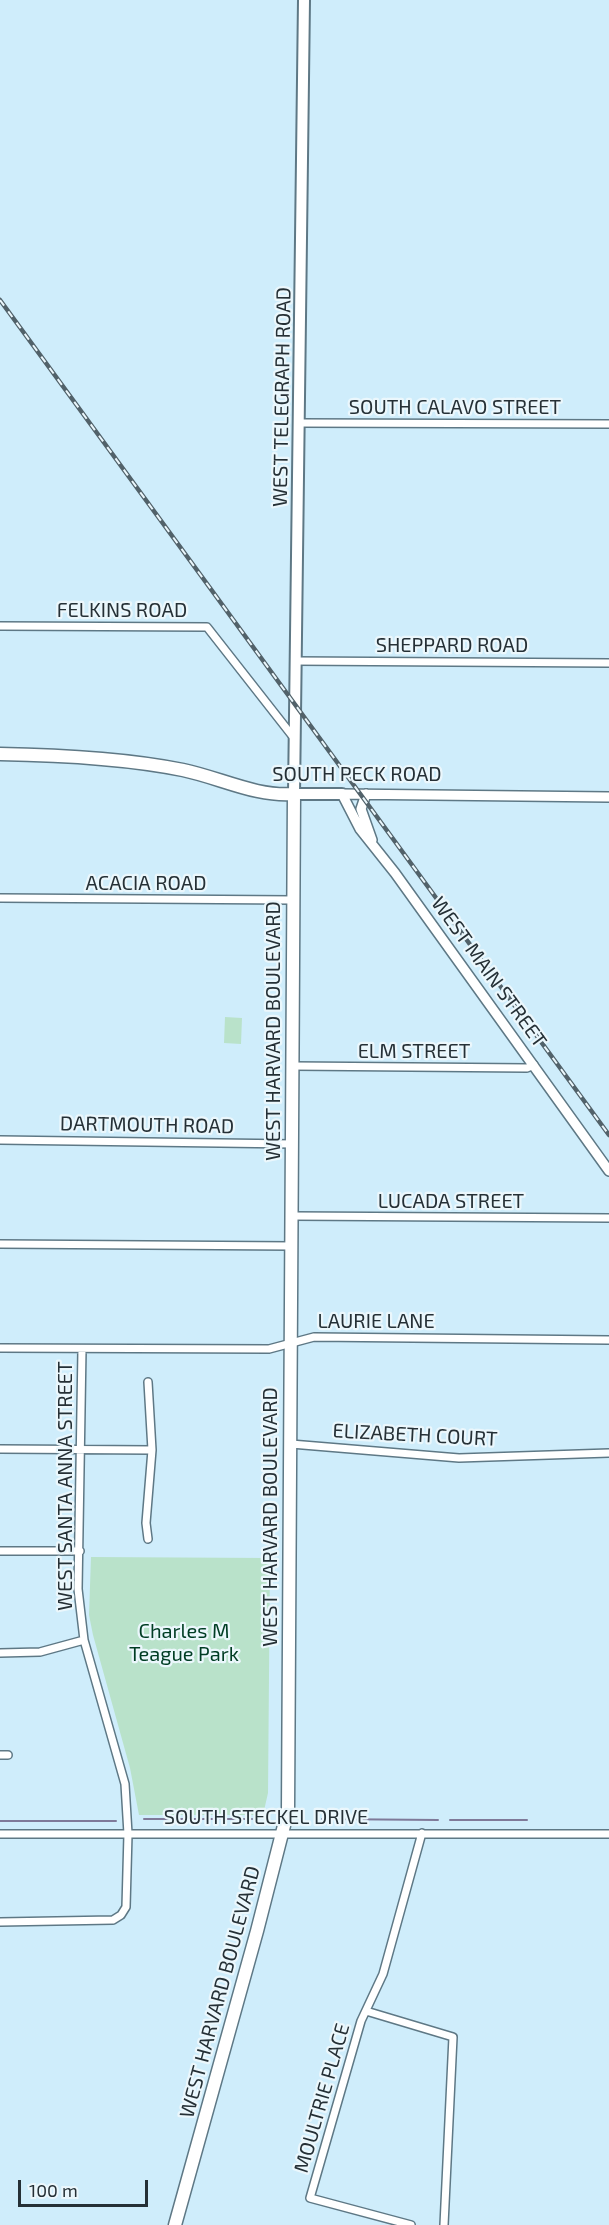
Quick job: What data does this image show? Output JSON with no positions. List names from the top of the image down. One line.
{"streets":{"main road":["WEST TELEGRAPH ROAD","SOUTH PECK ROAD","WEST HARVARD BOULEVARD"],"street":["SOUTH CALAVO STREET","FELKINS ROAD","SHEPPARD ROAD","ACACIA ROAD","WEST MAIN STREET","ELM STREET","DARTMOUTH ROAD","LUCADA STREET","LAURIE LANE","ELIZABETH COURT","WEST SANTA ANNA STREET","SOUTH STECKEL DRIVE","MOULTRIE PLACE"]},"crossings":[["WEST TELEGRAPH ROAD","SOUTH CALAVO STREET"],["WEST TELEGRAPH ROAD","FELKINS ROAD"],["WEST TELEGRAPH ROAD","SHEPPARD ROAD"],["WEST TELEGRAPH ROAD","SOUTH PECK ROAD"],["WEST TELEGRAPH ROAD","WEST HARVARD BOULEVARD"],["SOUTH PECK ROAD","WEST MAIN STREET"],["SOUTH PECK ROAD","WEST HARVARD BOULEVARD"],["ACACIA ROAD","WEST HARVARD BOULEVARD"],["WEST MAIN STREET","ELM STREET"],["WEST HARVARD BOULEVARD","ELM STREET"],["WEST HARVARD BOULEVARD","DARTMOUTH ROAD"],["WEST HARVARD BOULEVARD","LUCADA STREET"],["WEST HARVARD BOULEVARD","LAURIE LANE"],["WEST HARVARD BOULEVARD","ELIZABETH COURT"],["WEST HARVARD BOULEVARD","SOUTH STECKEL DRIVE"],["LAURIE LANE","WEST SANTA ANNA STREET"],["WEST SANTA ANNA STREET","SOUTH STECKEL DRIVE"],["SOUTH STECKEL DRIVE","MOULTRIE PLACE"]],"parks":["Charles M Teague Park"],"scale_bar":"100 m"}
